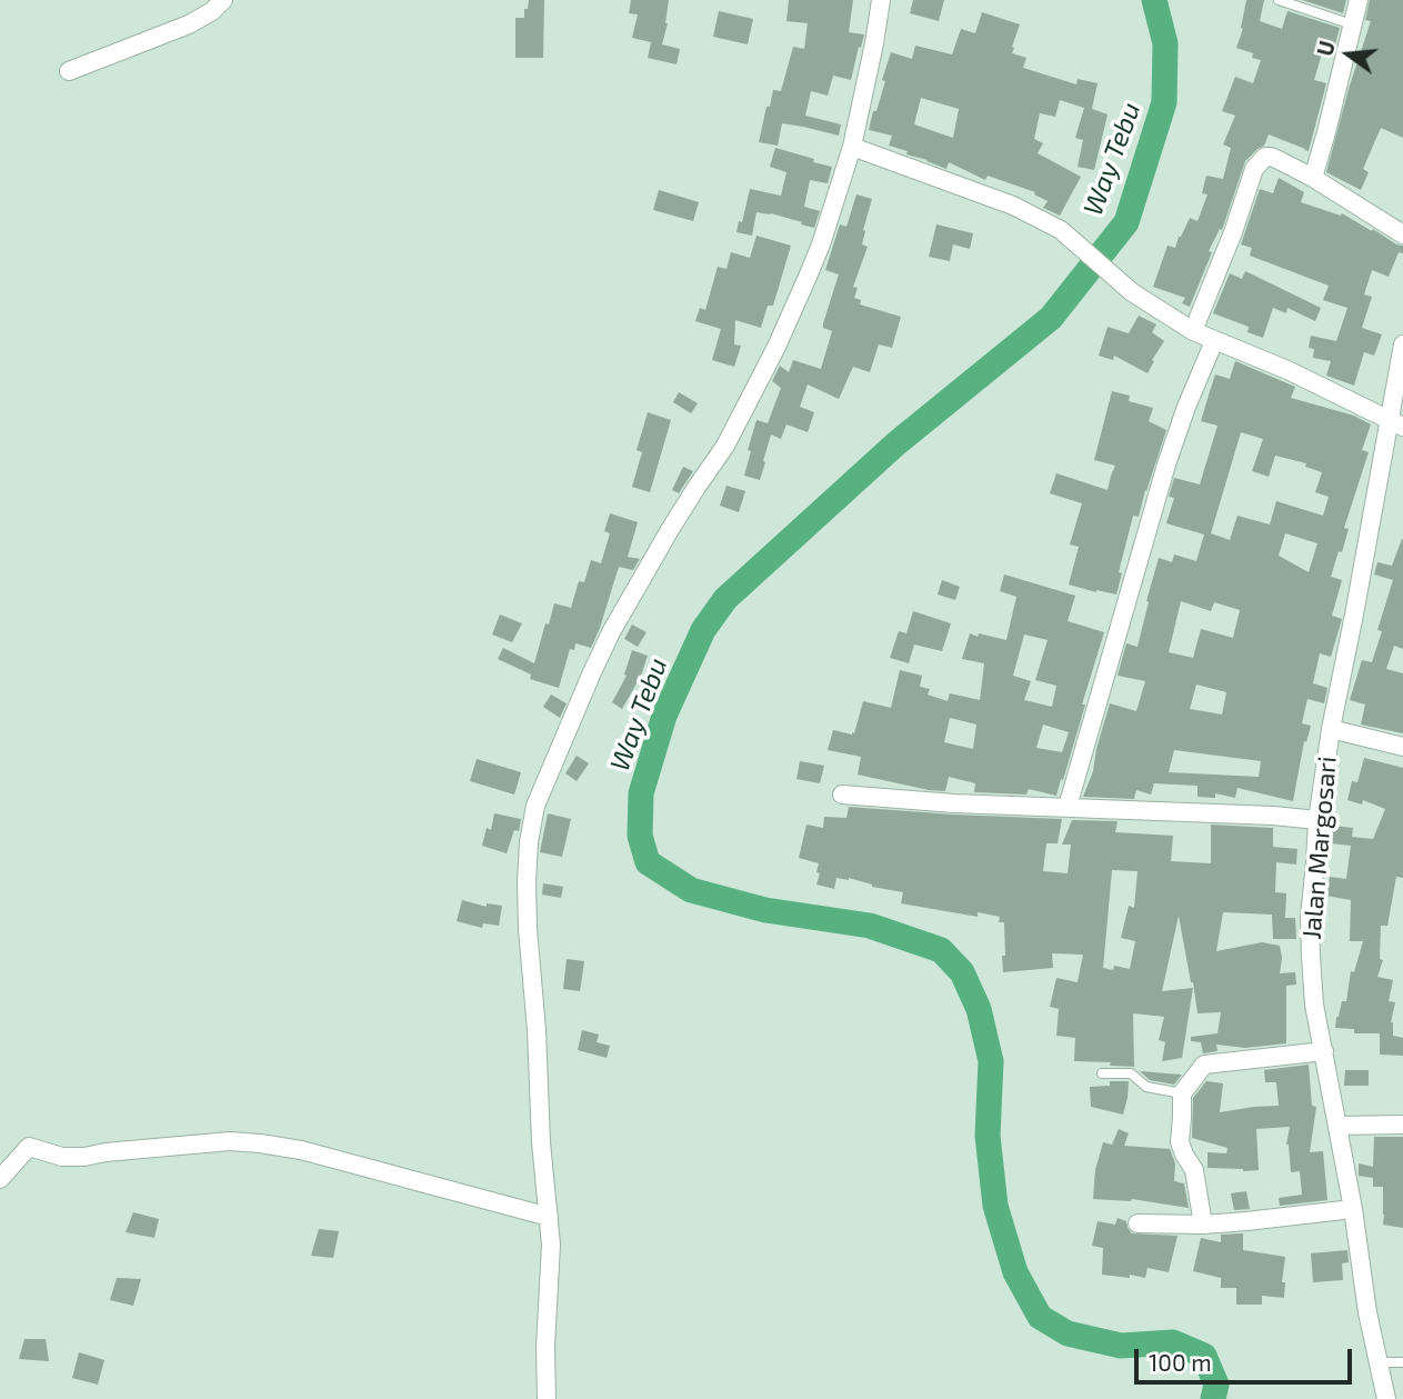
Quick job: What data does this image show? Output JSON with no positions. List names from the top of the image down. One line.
{"streets":{"street":["Jalan Margosari"]},"water":["Way Tebu"],"scale_bar":"100 m","north":"left"}
